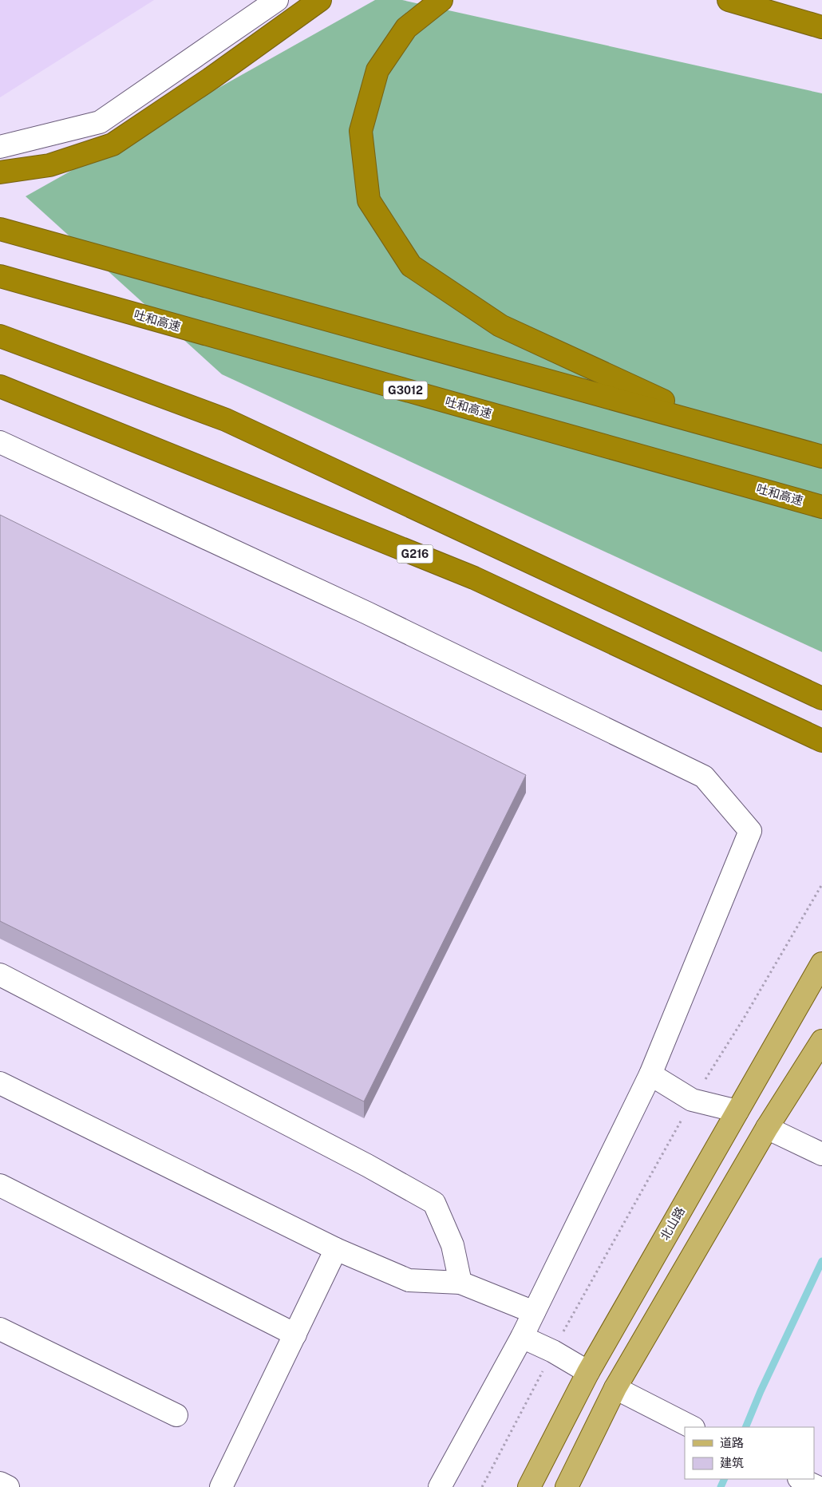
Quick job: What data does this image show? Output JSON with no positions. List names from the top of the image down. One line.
{"streets":{"highway":["吐和高速","G3012","G216"],"main road":["北山路"]},"legend":["道路","建筑"]}
